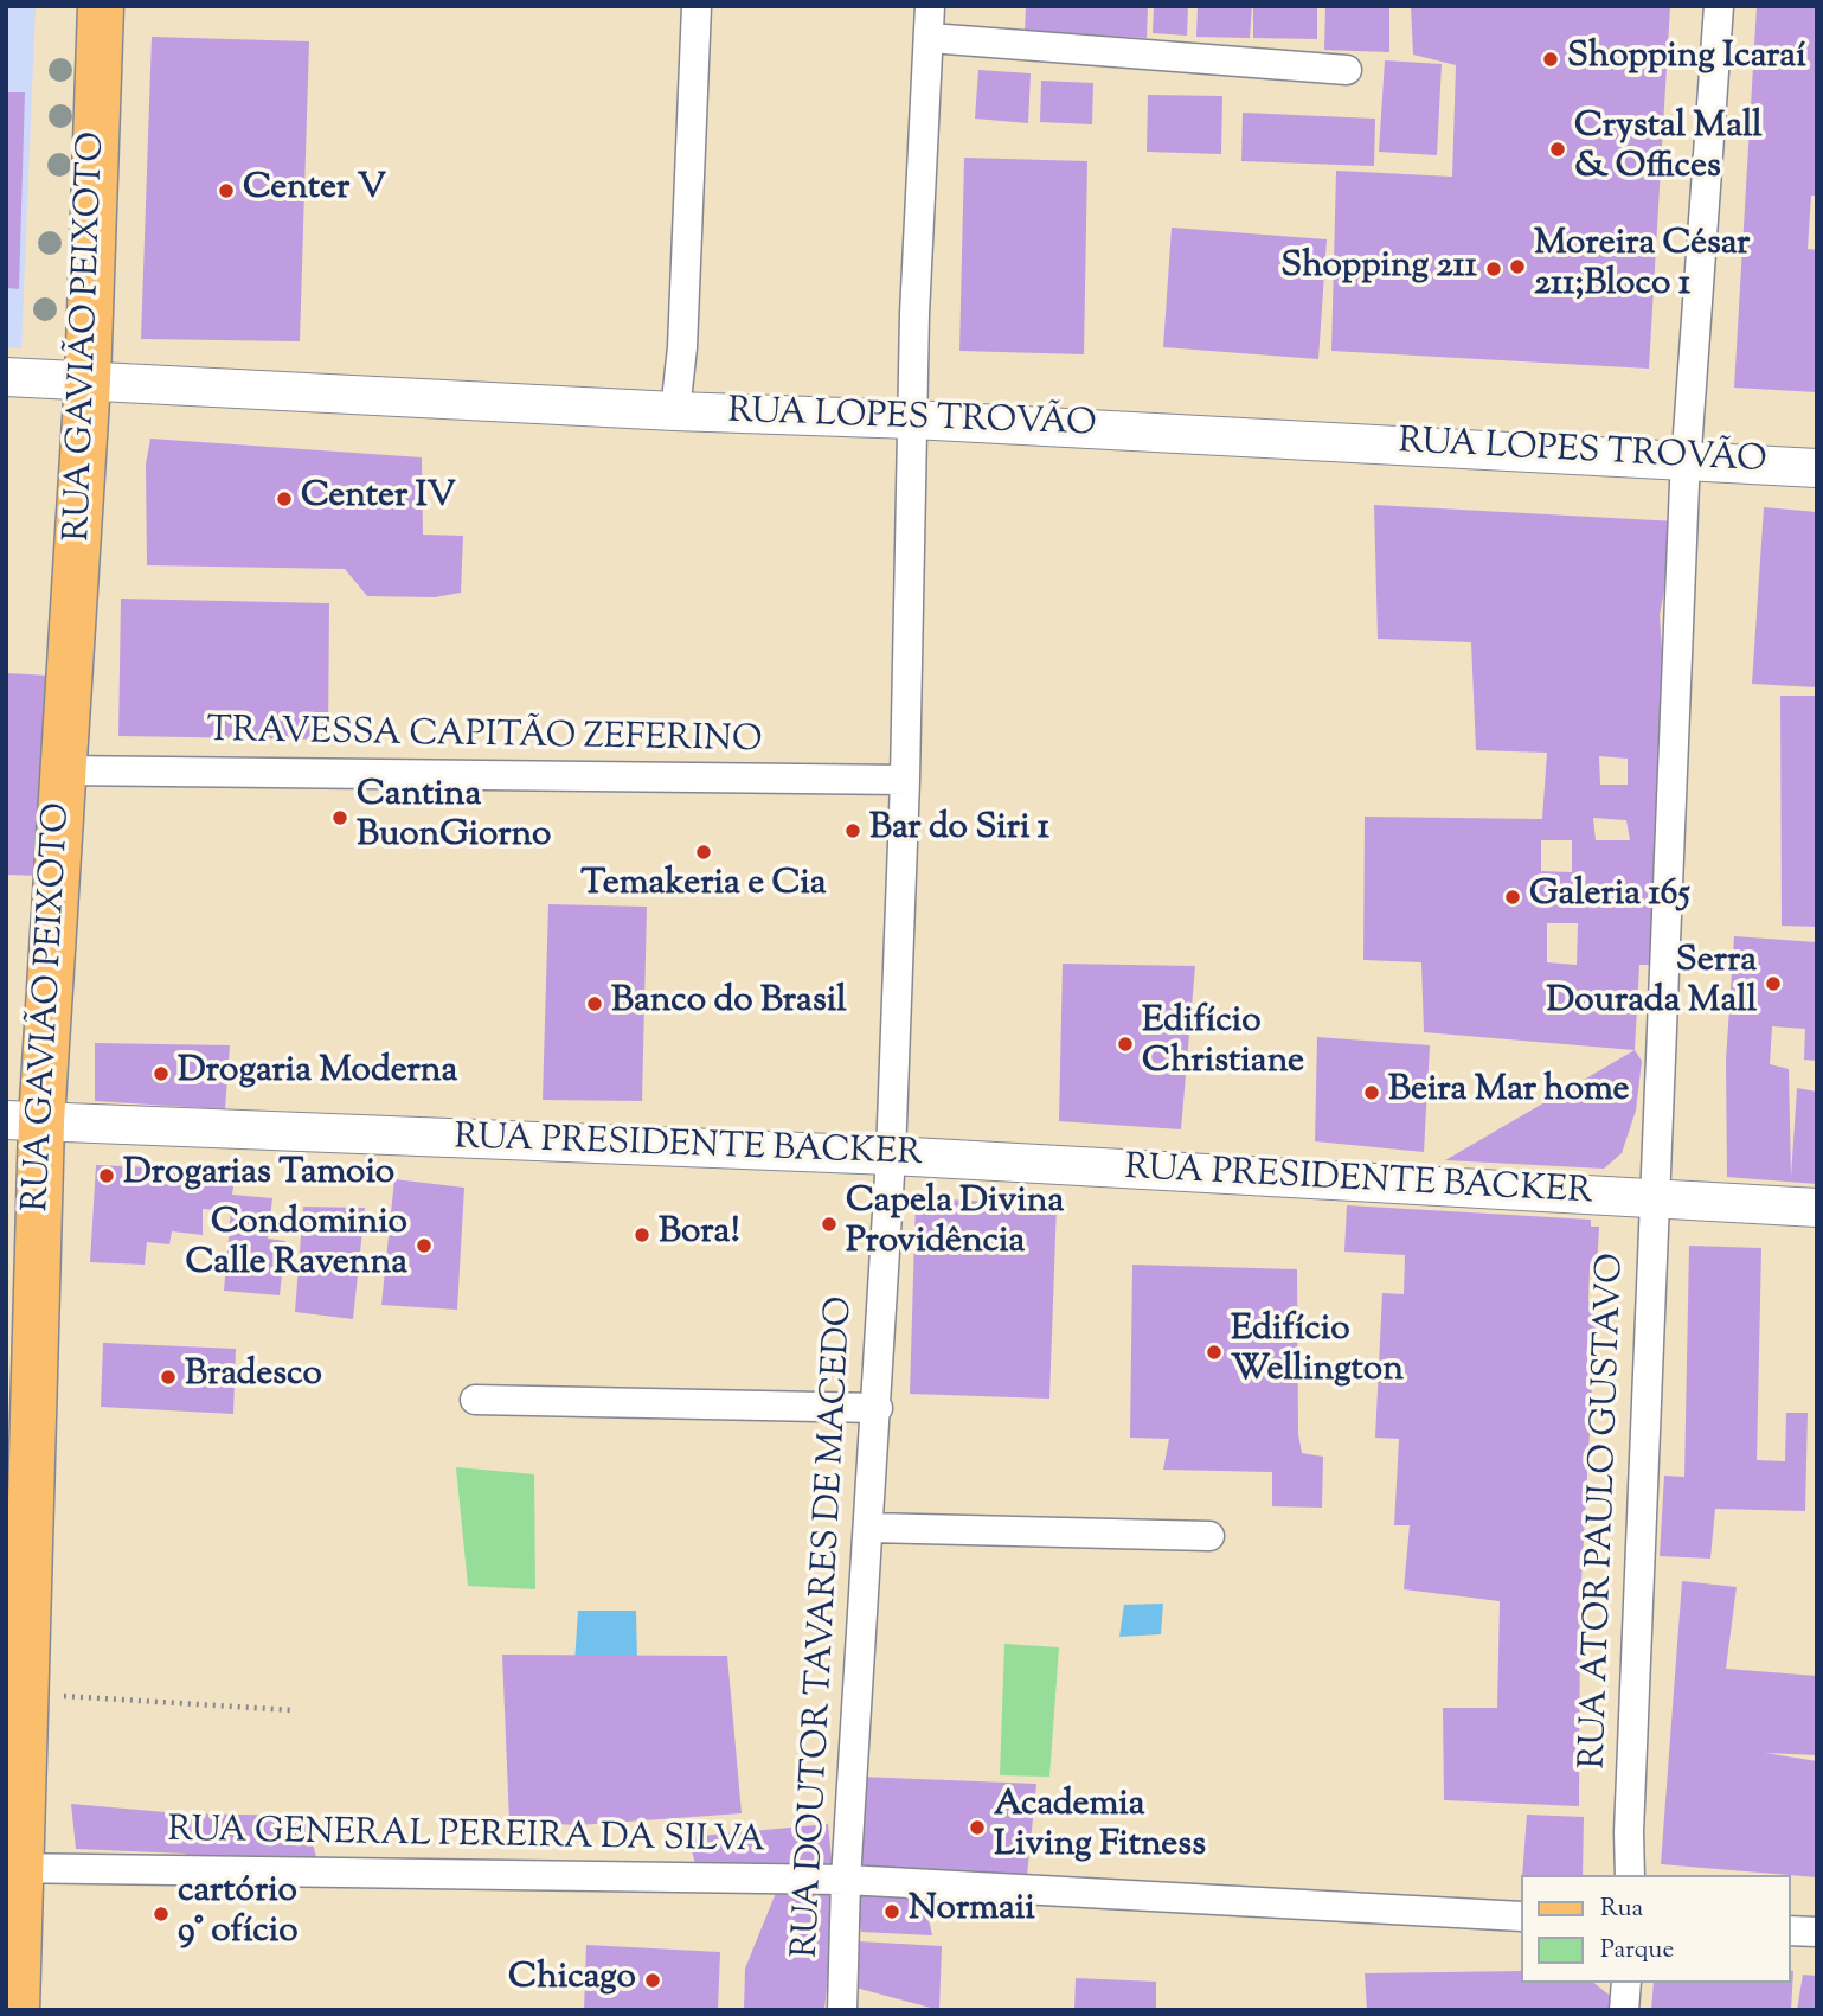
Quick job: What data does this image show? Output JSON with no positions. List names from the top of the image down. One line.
{"streets":{"main road":["RUA GAVIÃO PEIXOTO"],"street":["RUA LOPES TROVÃO","TRAVESSA CAPITÃO ZEFERINO","RUA PRESIDENTE BACKER","RUA ATOR PAULO GUSTAVO","RUA DOUTOR TAVARES DE MACEDO","RUA GENERAL PEREIRA DA SILVA"]},"crossings":[["RUA GAVIÃO PEIXOTO","RUA LOPES TROVÃO"],["RUA GAVIÃO PEIXOTO","TRAVESSA CAPITÃO ZEFERINO"],["RUA GAVIÃO PEIXOTO","RUA PRESIDENTE BACKER"],["RUA GAVIÃO PEIXOTO","RUA GENERAL PEREIRA DA SILVA"],["RUA LOPES TROVÃO","RUA ATOR PAULO GUSTAVO"],["RUA LOPES TROVÃO","RUA DOUTOR TAVARES DE MACEDO"],["TRAVESSA CAPITÃO ZEFERINO","RUA DOUTOR TAVARES DE MACEDO"],["RUA PRESIDENTE BACKER","RUA ATOR PAULO GUSTAVO"],["RUA PRESIDENTE BACKER","RUA DOUTOR TAVARES DE MACEDO"],["RUA DOUTOR TAVARES DE MACEDO","RUA GENERAL PEREIRA DA SILVA"]],"places":["Shopping Icaraí","Crystal Mall & Offices","Center V","Moreira César 211;Bloco 1","Shopping 211","Center IV","Cantina BuonGiorno","Bar do Siri 1","Temakeria e Cia","Galeria 165","Serra Dourada Mall","Banco do Brasil","Edifício Christiane","Drogaria Moderna","Beira Mar home","Drogarias Tamoio","Capela Divina Providência","Bora!","Condominio Calle Ravenna","Edifício Wellington","Bradesco","Academia Living Fitness","Normaii","cartório 9° ofício","Chicago"],"legend":["Rua","Parque"]}
